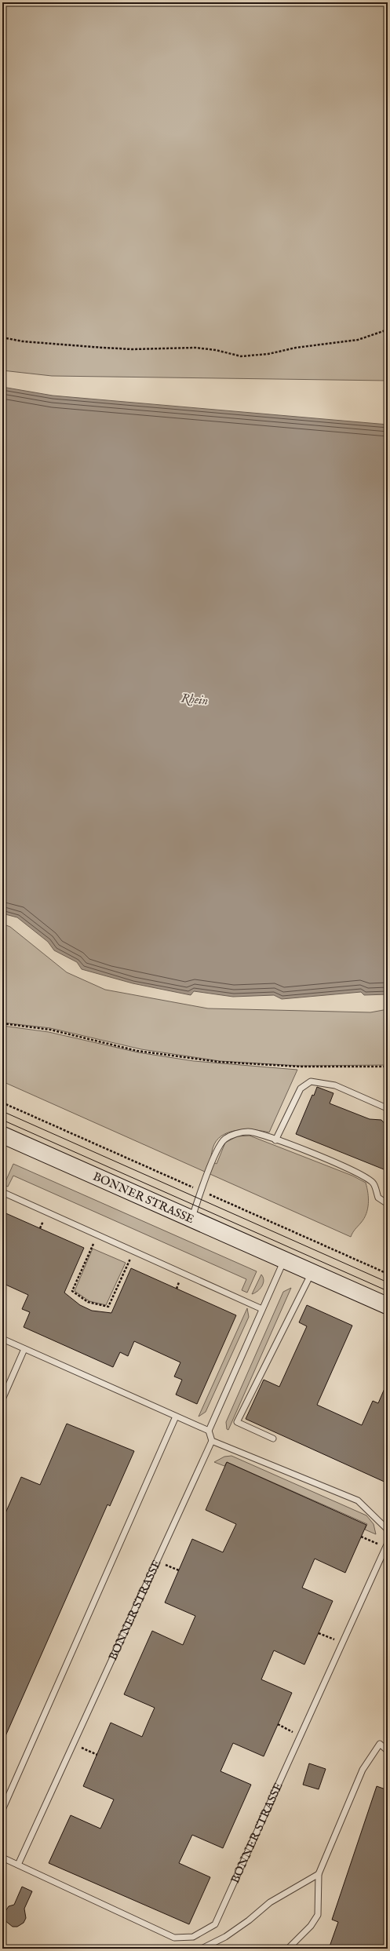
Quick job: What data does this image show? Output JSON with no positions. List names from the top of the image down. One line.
{"streets":{"main road":["BONNER STRASSE"]},"water":["Rhein"]}
